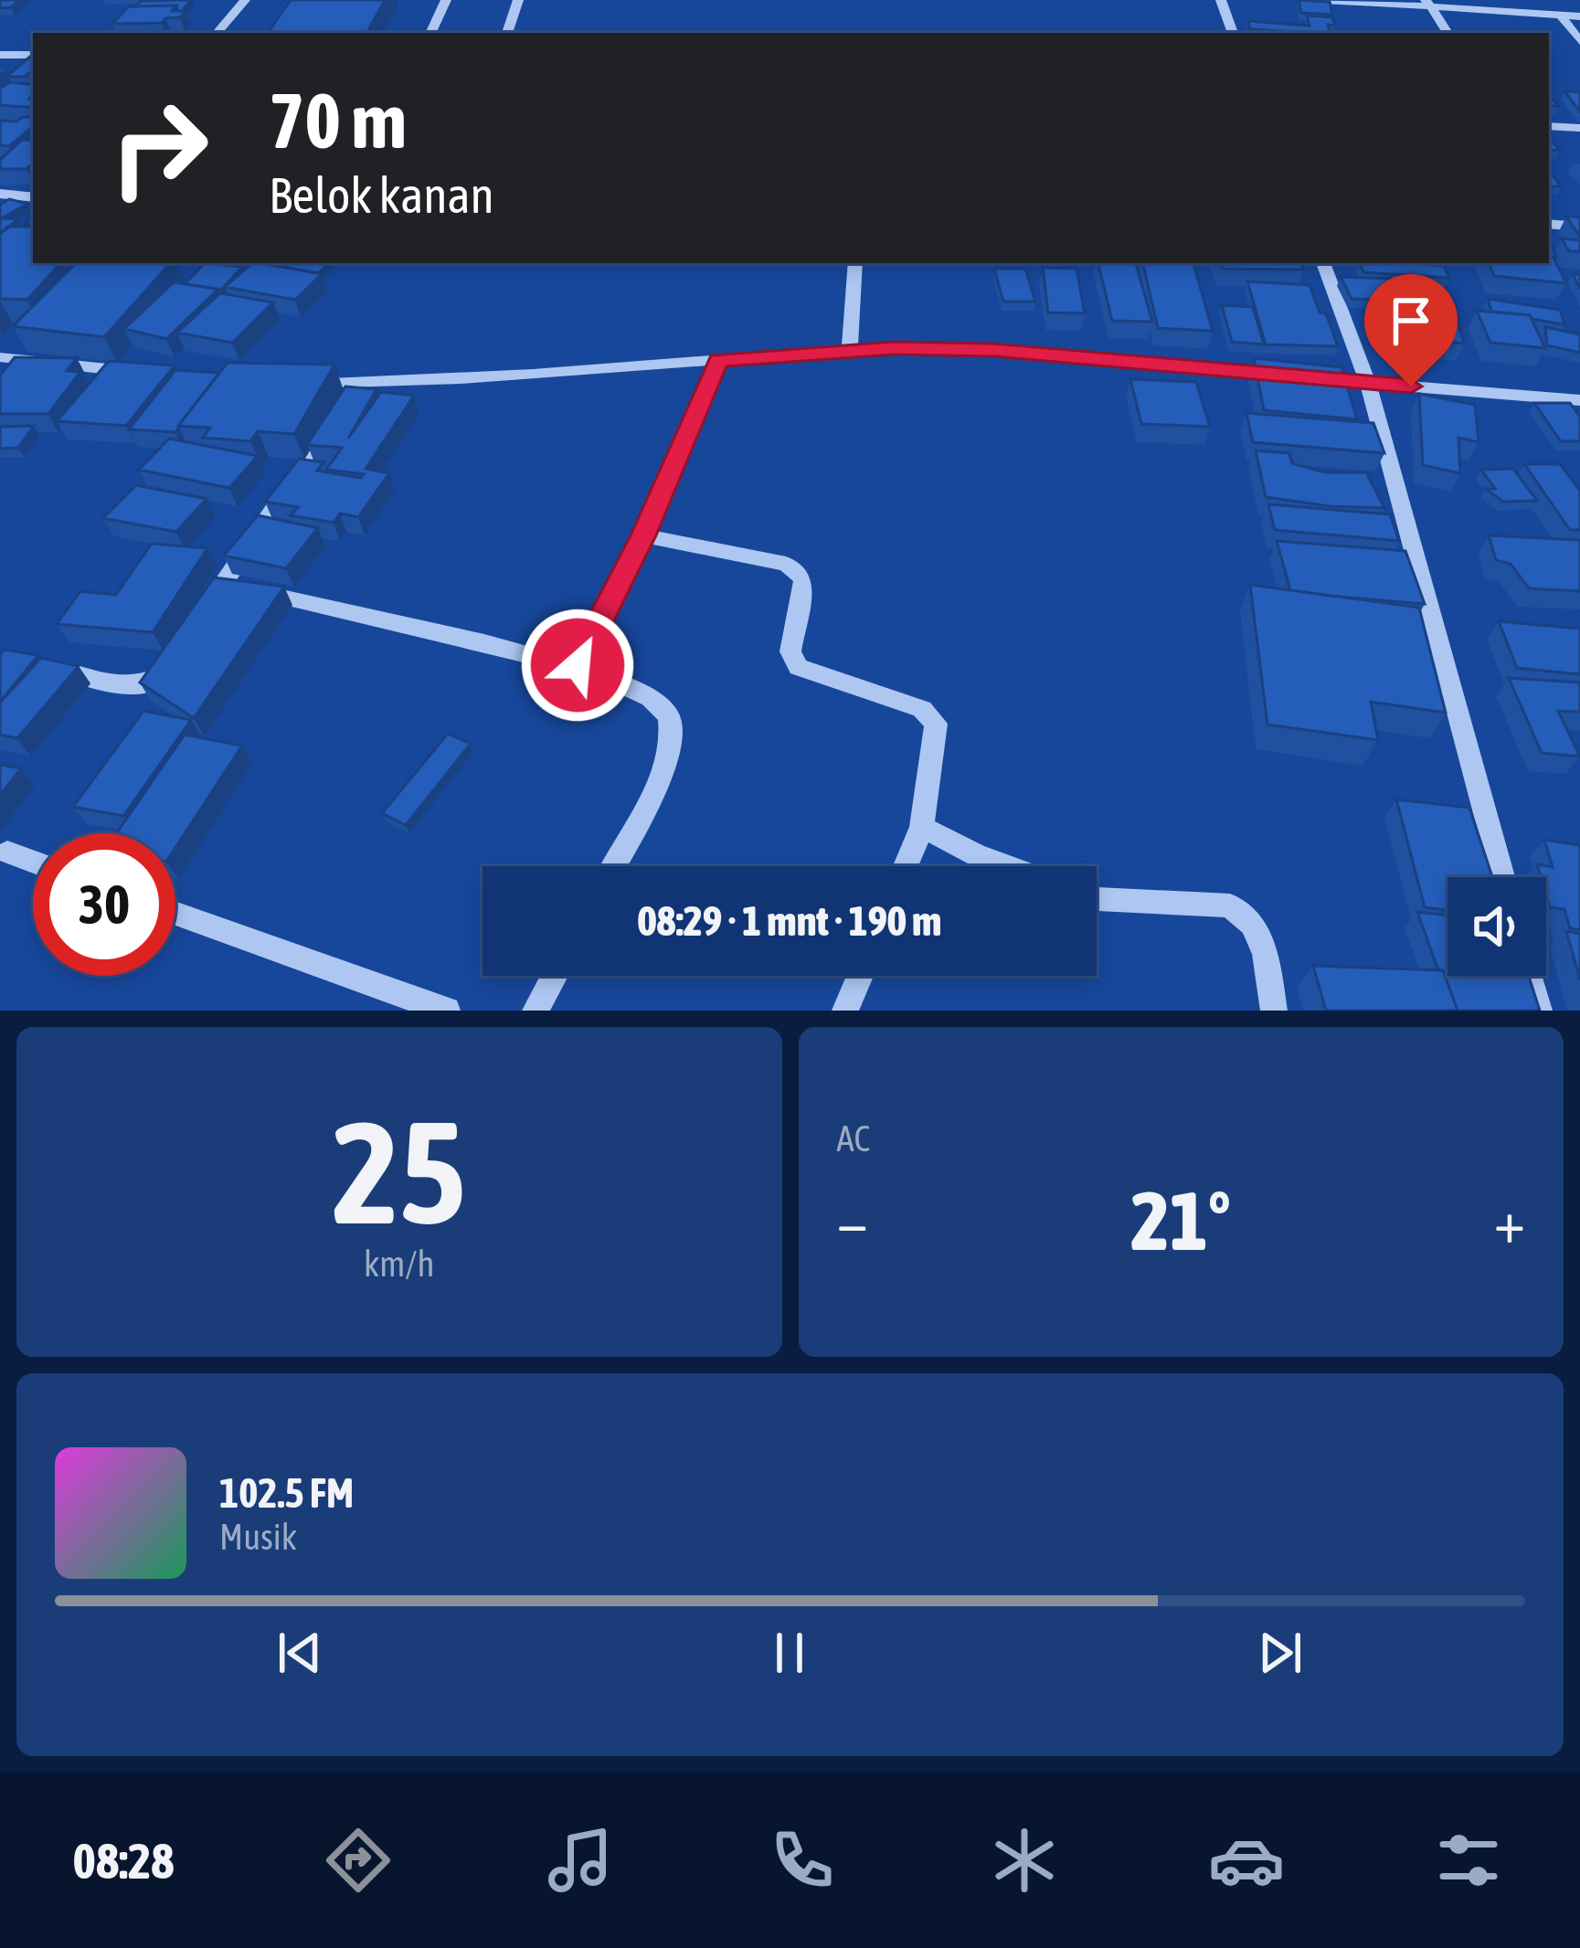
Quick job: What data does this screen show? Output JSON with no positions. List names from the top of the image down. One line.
{"page":{"turn":["70 m","Belok kanan"],"limit":"30","trip":"08:29 · 1 mnt · 190 m","tile":[["25","km/h"],"AC"],"heat":["−","21°","+"],"song":["102.5 FM","Musik"],"tabs":"08:28"}}
